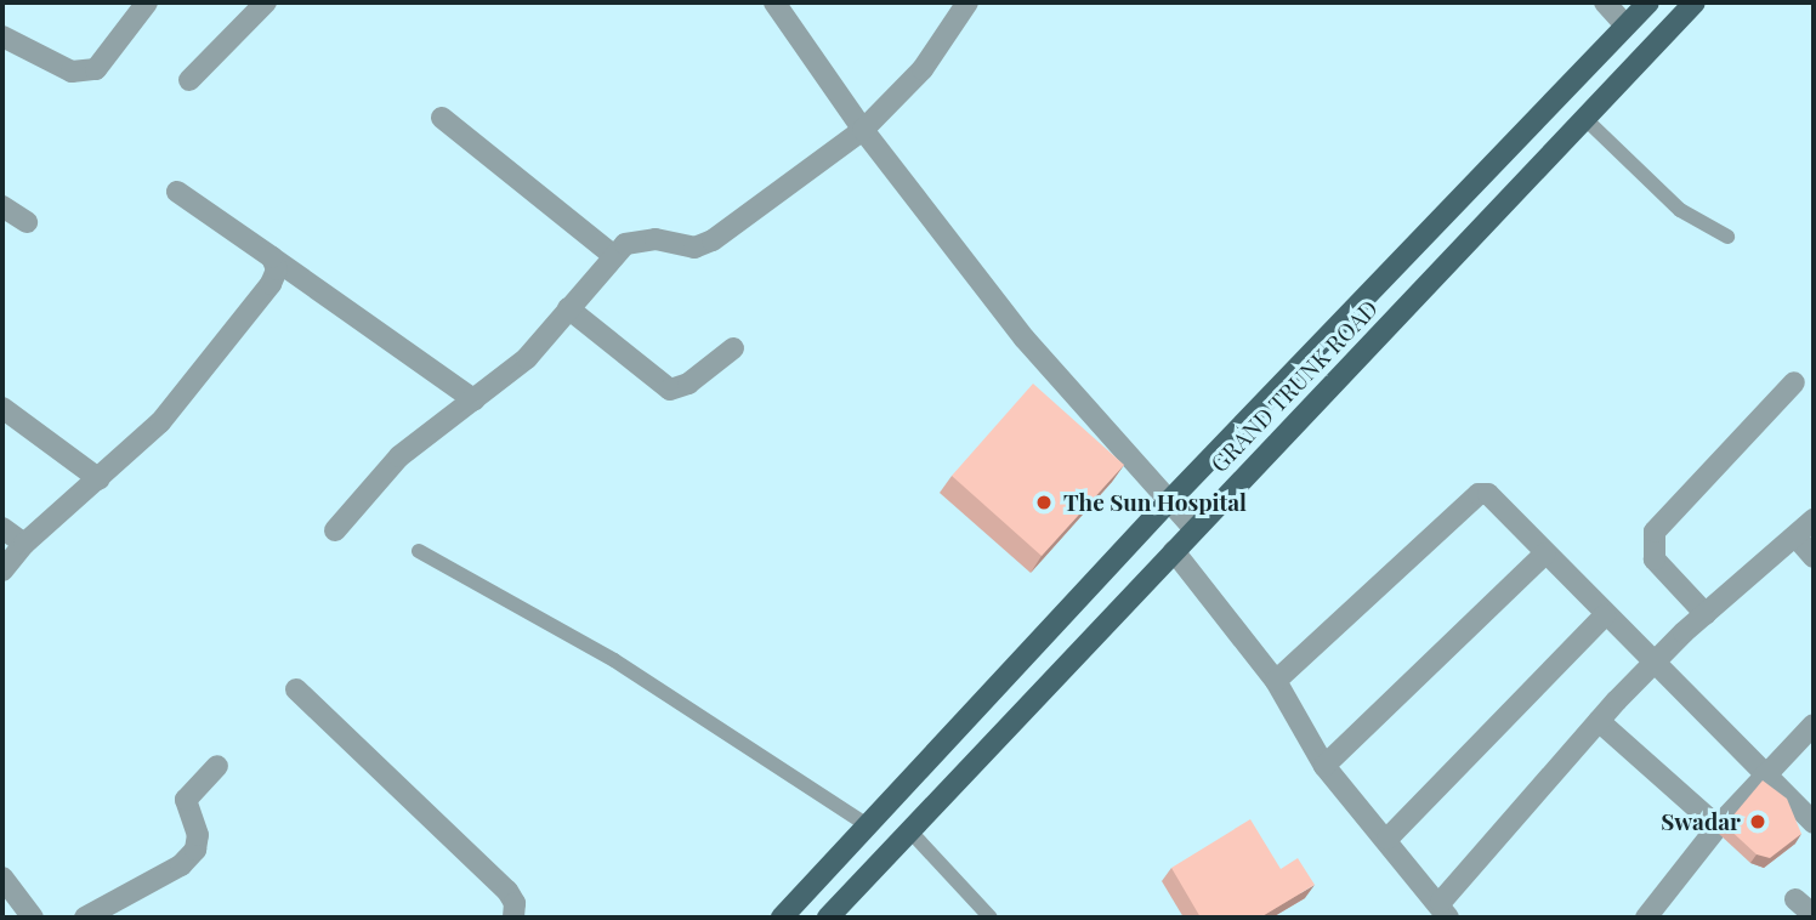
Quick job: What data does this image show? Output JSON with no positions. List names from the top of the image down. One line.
{"streets":{"main road":["GRAND TRUNK ROAD"]},"places":["The Sun Hospital","Swadar"]}
